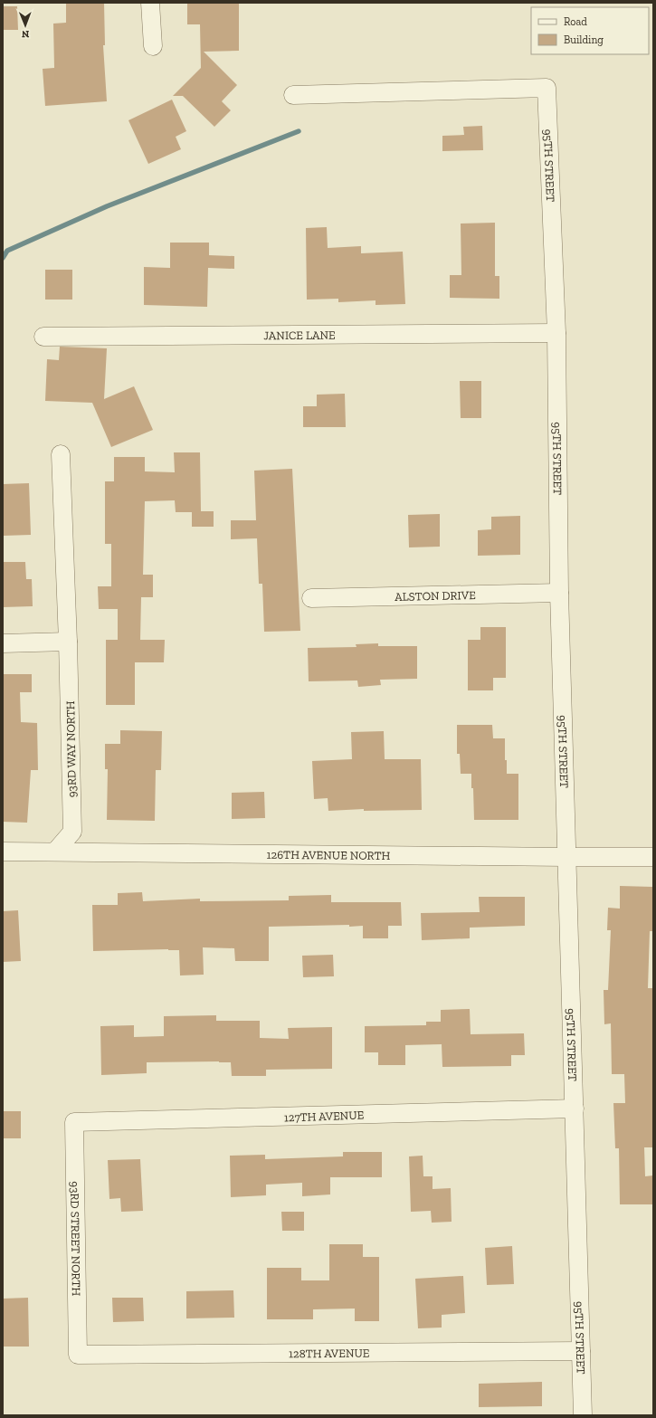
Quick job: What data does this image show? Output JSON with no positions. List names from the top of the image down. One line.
{"streets":{"street":["95TH STREET","JANICE LANE","ALSTON DRIVE","93RD WAY NORTH","126TH AVENUE NORTH","127TH AVENUE","93RD STREET NORTH","128TH AVENUE"]},"crossings":[["95TH STREET","JANICE LANE"],["95TH STREET","ALSTON DRIVE"],["95TH STREET","126TH AVENUE NORTH"],["95TH STREET","127TH AVENUE"],["95TH STREET","128TH AVENUE"],["93RD WAY NORTH","126TH AVENUE NORTH"],["127TH AVENUE","93RD STREET NORTH"],["93RD STREET NORTH","128TH AVENUE"]],"legend":["Road","Building"],"north":"bottom"}
